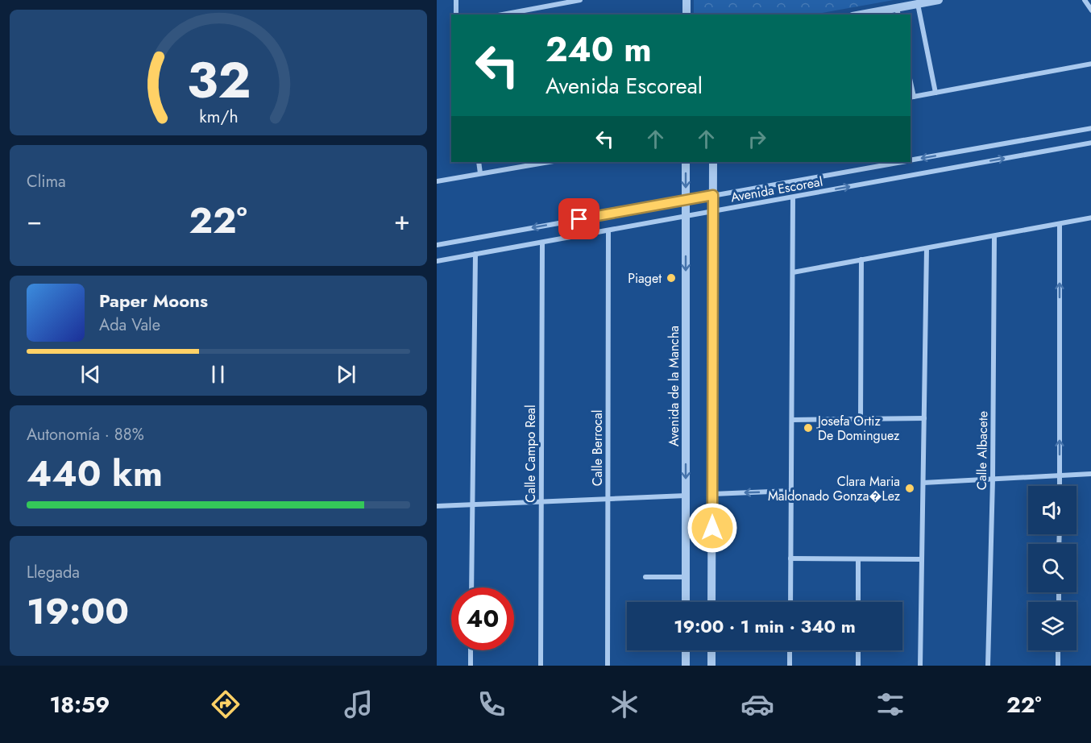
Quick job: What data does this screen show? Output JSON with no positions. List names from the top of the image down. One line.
{"streets":{"street":["Avenida Escoreal","Avenida de la Mancha","Calle Berrocal","Calle Albacete","Calle Campo Real"]},"crossings":[["Avenida Escoreal","Avenida de la Mancha"],["Avenida Escoreal","Calle Berrocal"],["Avenida Escoreal","Calle Campo Real"]],"places":["Piaget","Josefa Ortiz De Dominguez","Clara Maria Maldonado Gonza�Lez"],"page":{"turn":["240 m","Avenida Escoreal"],"tile":["Clima",["Autonomía · 88%","440 km"],["Llegada","19:00"]],"heat":["−","22°","+"],"song":["Paper Moons","Ada Vale"],"limit":"40","trip":"19:00 · 1 min · 340 m","tabs":["18:59","22°"],"gauge":["32","km/h"]}}
